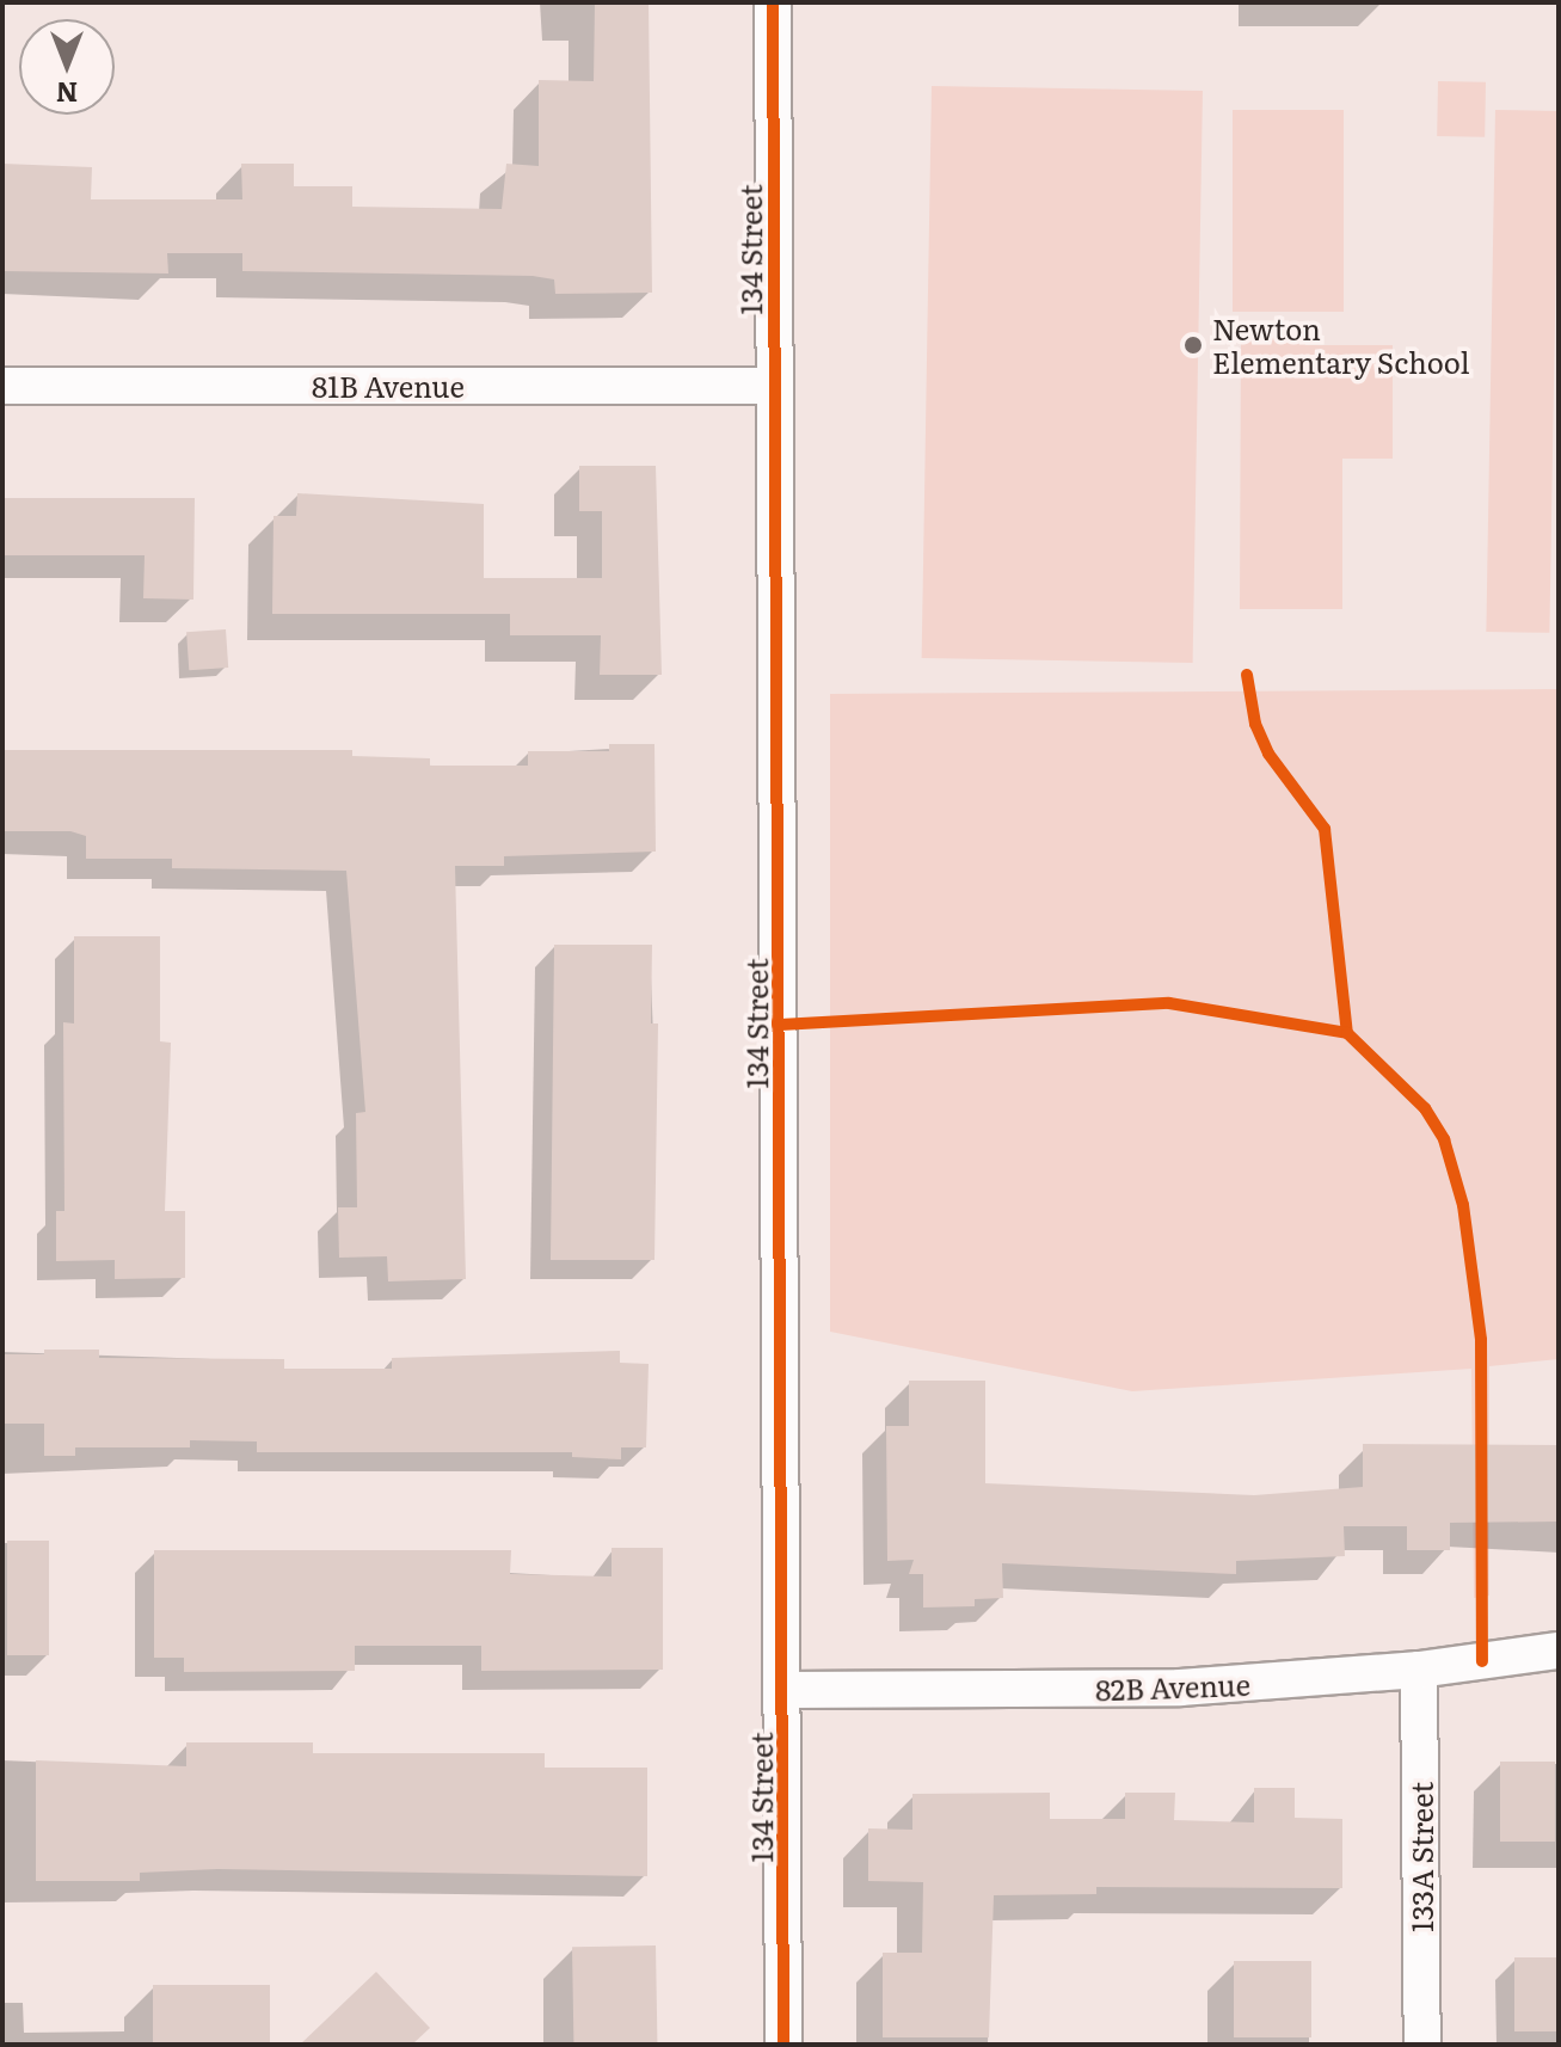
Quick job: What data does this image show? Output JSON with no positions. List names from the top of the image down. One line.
{"streets":{"street":["134 Street","81B Avenue","82B Avenue","133A Street"]},"crossings":[["134 Street","81B Avenue"],["134 Street","82B Avenue"],["82B Avenue","133A Street"]],"places":["Newton Elementary School"],"north":"bottom"}
